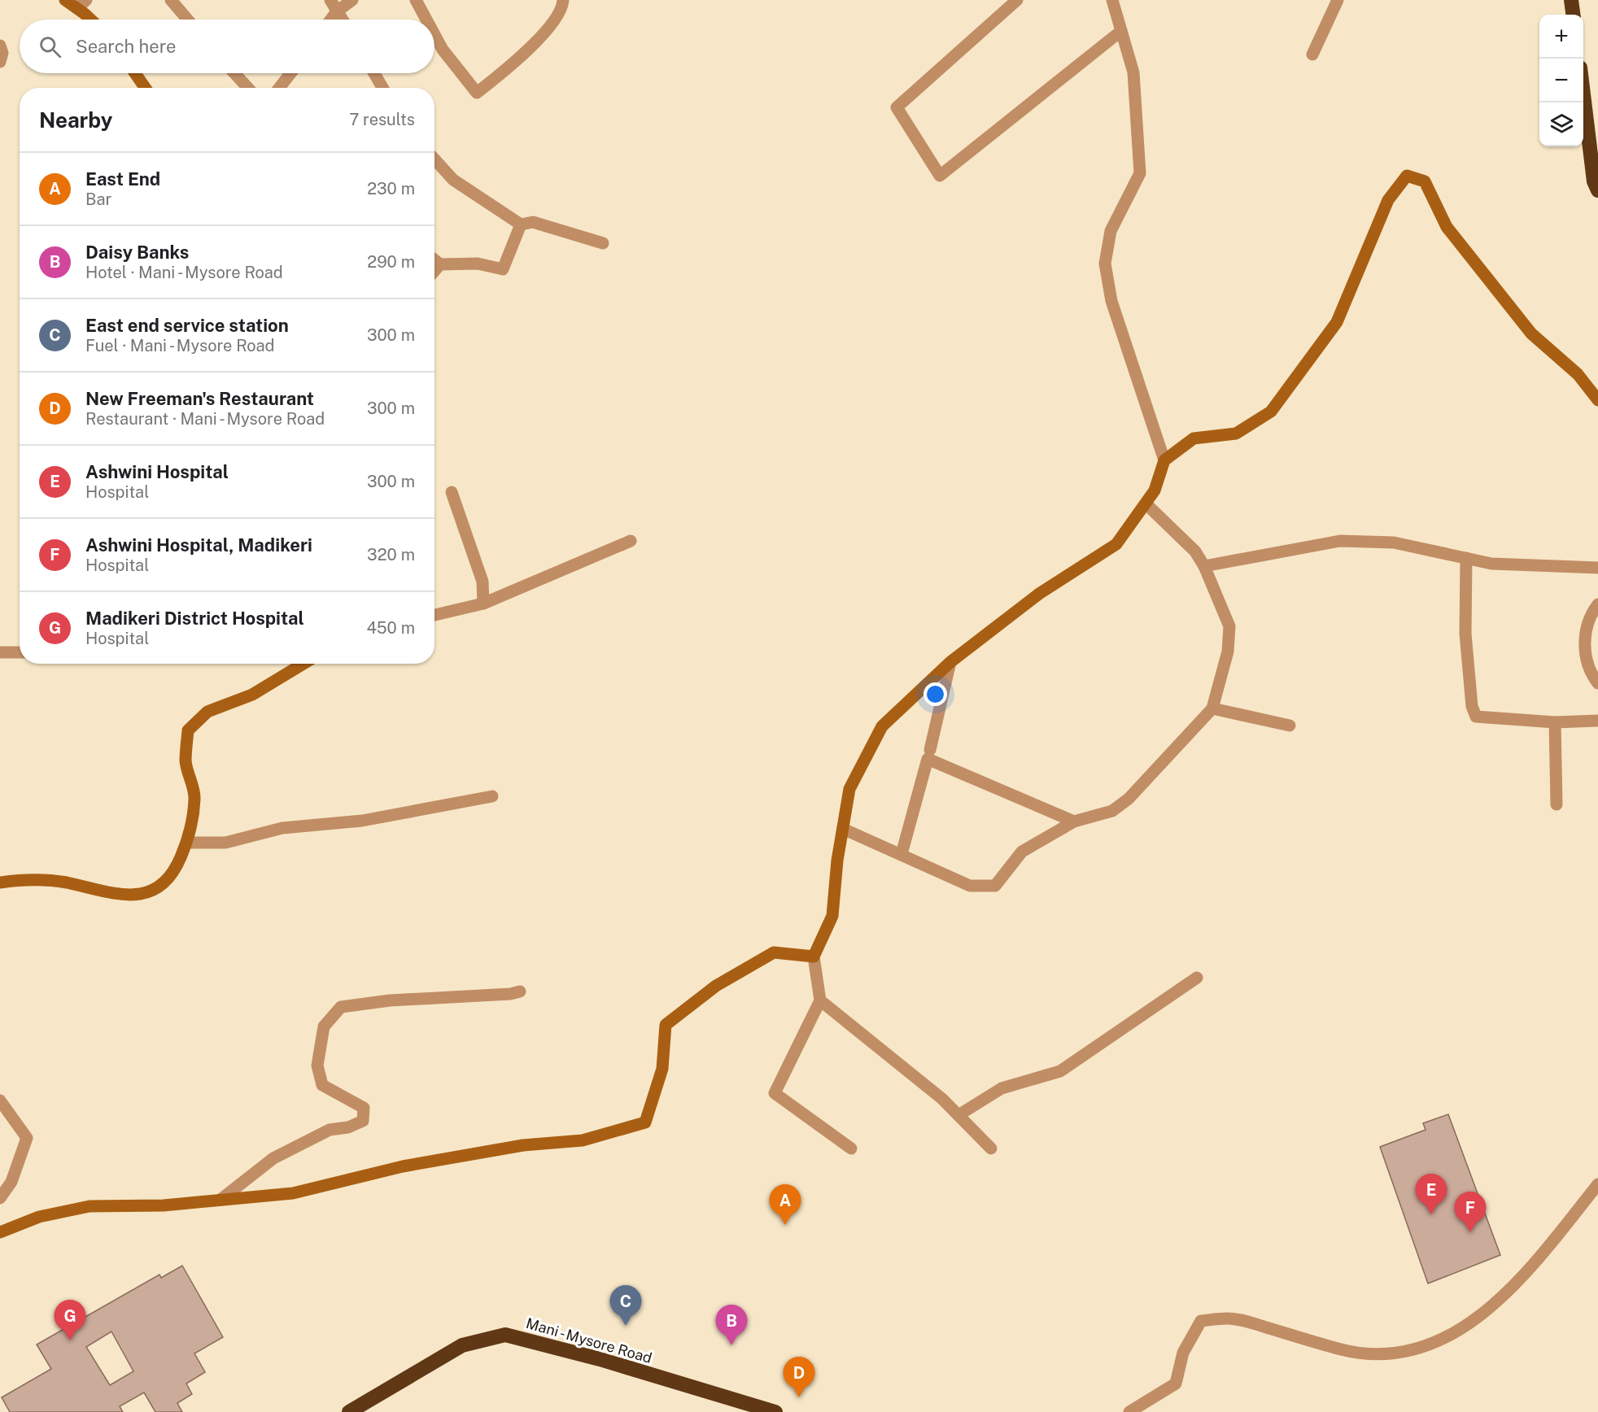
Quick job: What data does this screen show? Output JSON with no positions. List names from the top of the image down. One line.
{"streets":{"highway":["Mani - Mysore Road"]},"page":{"map_buttons":["+","−"],"search":"Search here","heading":["Nearby","7 results"],"list":[{"mark":"A","name":"East End","note":"Bar","value":"230 m"},{"mark":"B","name":"Daisy Banks","note":"Hotel · Mani - Mysore Road","value":"290 m"},{"mark":"C","name":"East end service station","note":"Fuel · Mani - Mysore Road","value":"300 m"},{"mark":"D","name":"New Freeman's Restaurant","note":"Restaurant · Mani - Mysore Road","value":"300 m"},{"mark":"E","name":"Ashwini Hospital","note":"Hospital","value":"300 m"},{"mark":"F","name":"Ashwini Hospital, Madikeri","note":"Hospital","value":"320 m"},{"mark":"G","name":"Madikeri District Hospital","note":"Hospital","value":"450 m"}],"pins":["E","A","F","C","G","B","D"]}}
